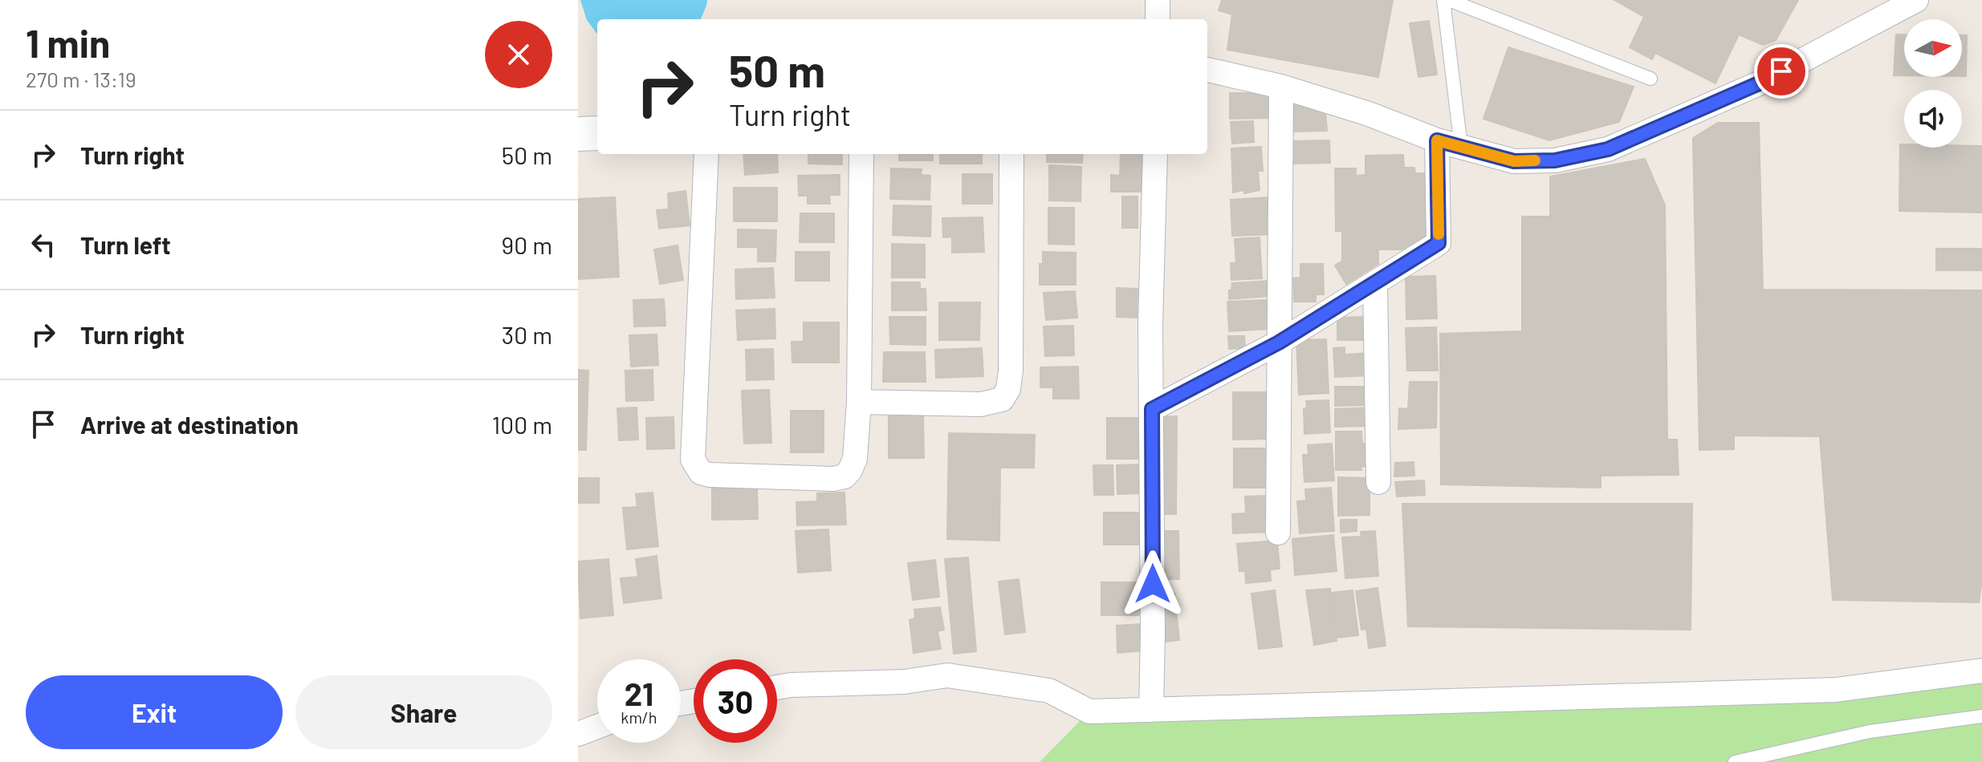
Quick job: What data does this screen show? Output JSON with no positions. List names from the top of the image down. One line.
{"north":"right","page":{"heading":["1 min","270 m · 13:19"],"turn":["50 m","Turn right"],"list":[{"name":"Turn right","value":"50 m"},{"name":"Turn left","value":"90 m"},{"name":"Turn right","value":"30 m"},{"name":"Arrive at destination","value":"100 m"}],"speed":"21 km/h","limit":"30","buttons":["Exit","Share"]}}
